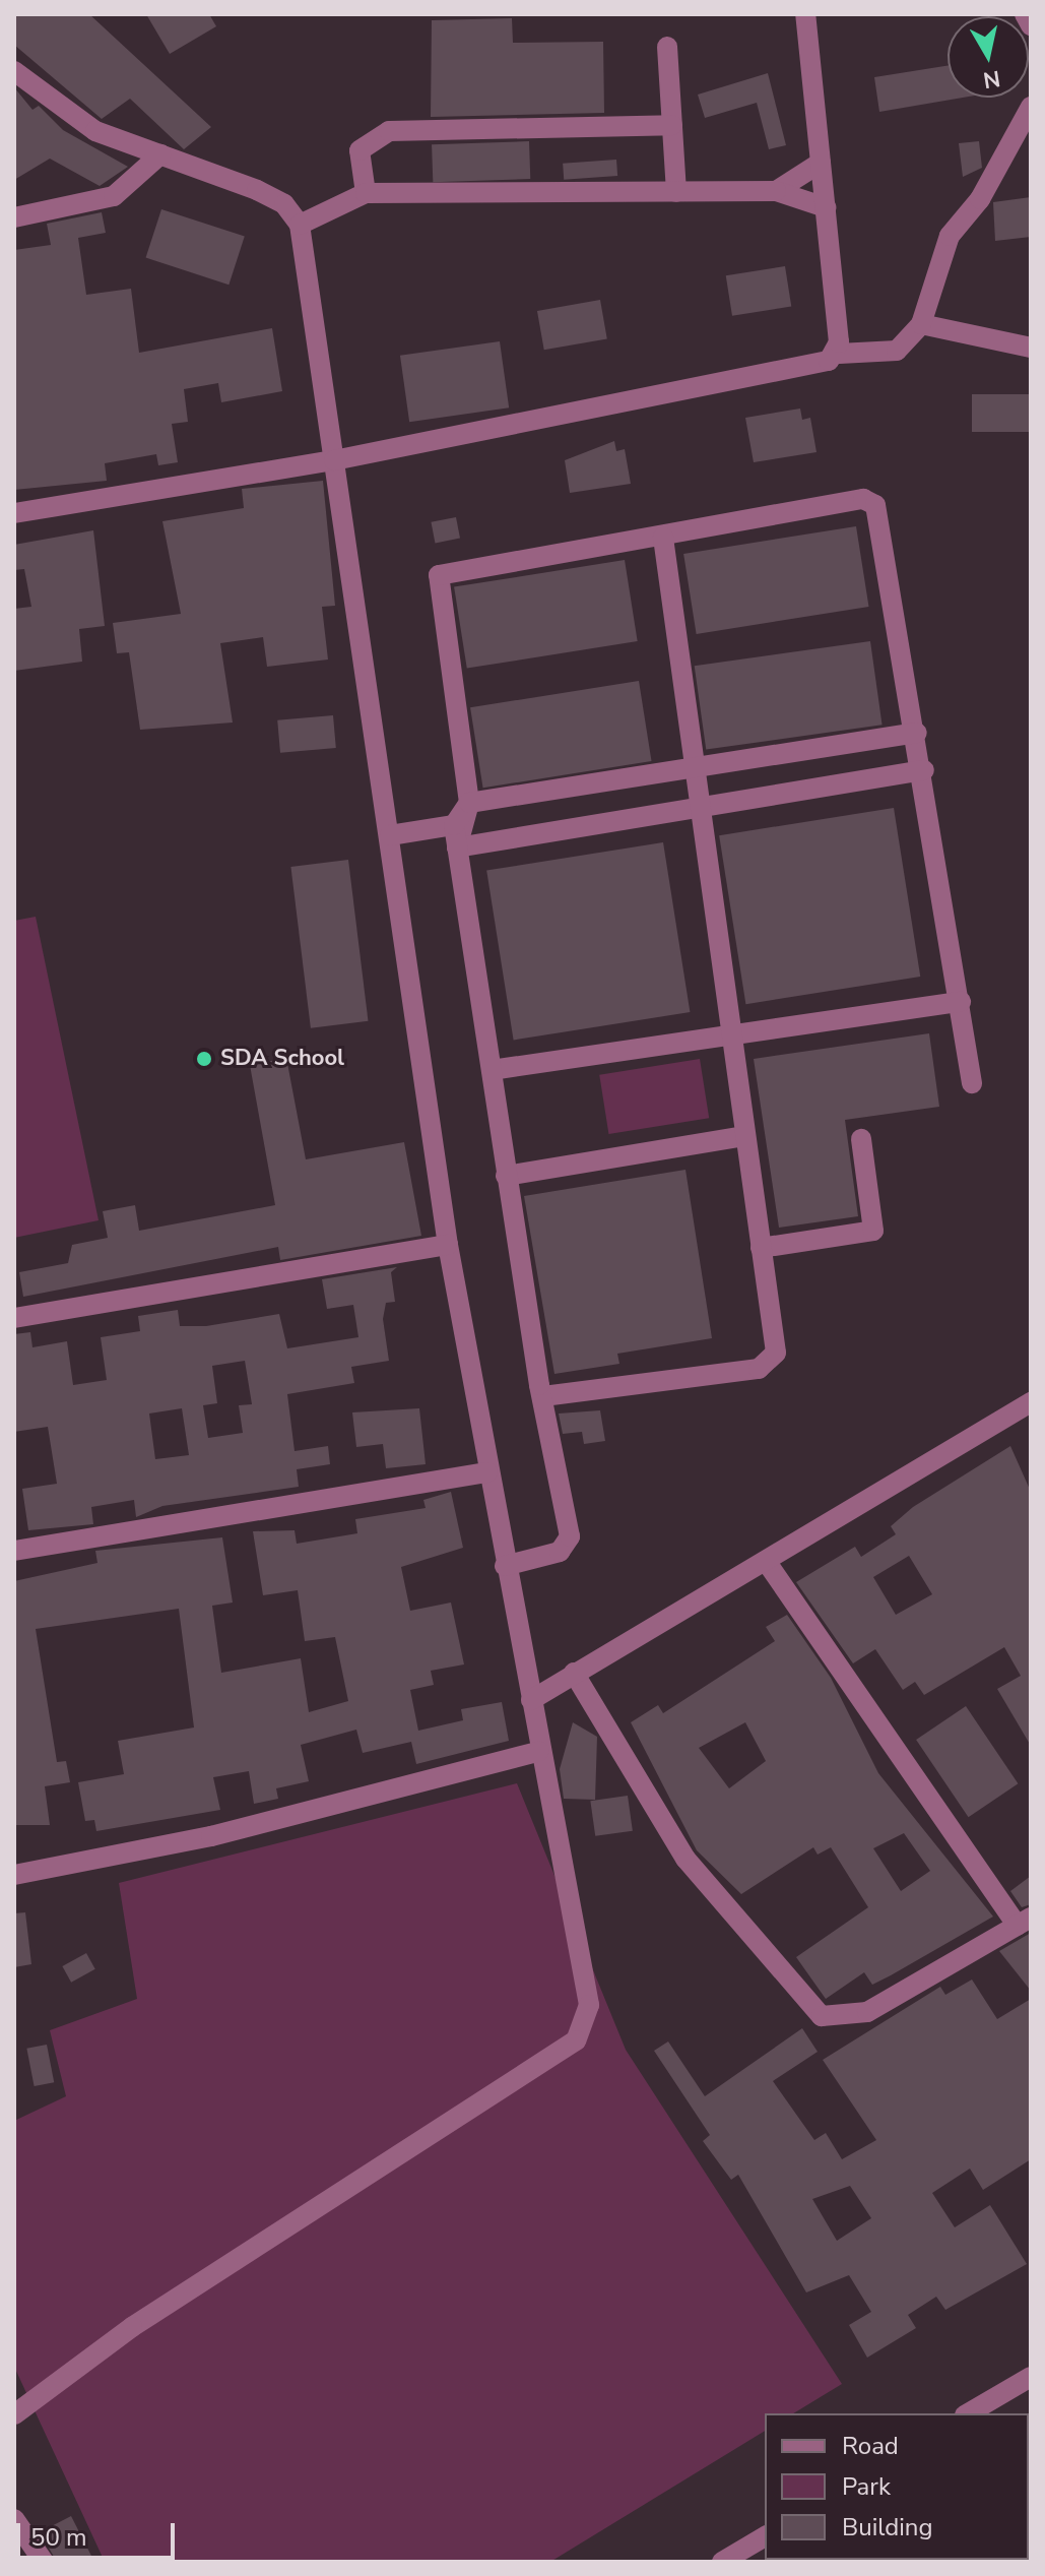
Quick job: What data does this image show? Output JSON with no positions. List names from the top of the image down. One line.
{"places":["SDA School"],"legend":["Road","Park","Building"],"scale_bar":"50 m","north":"bottom"}
